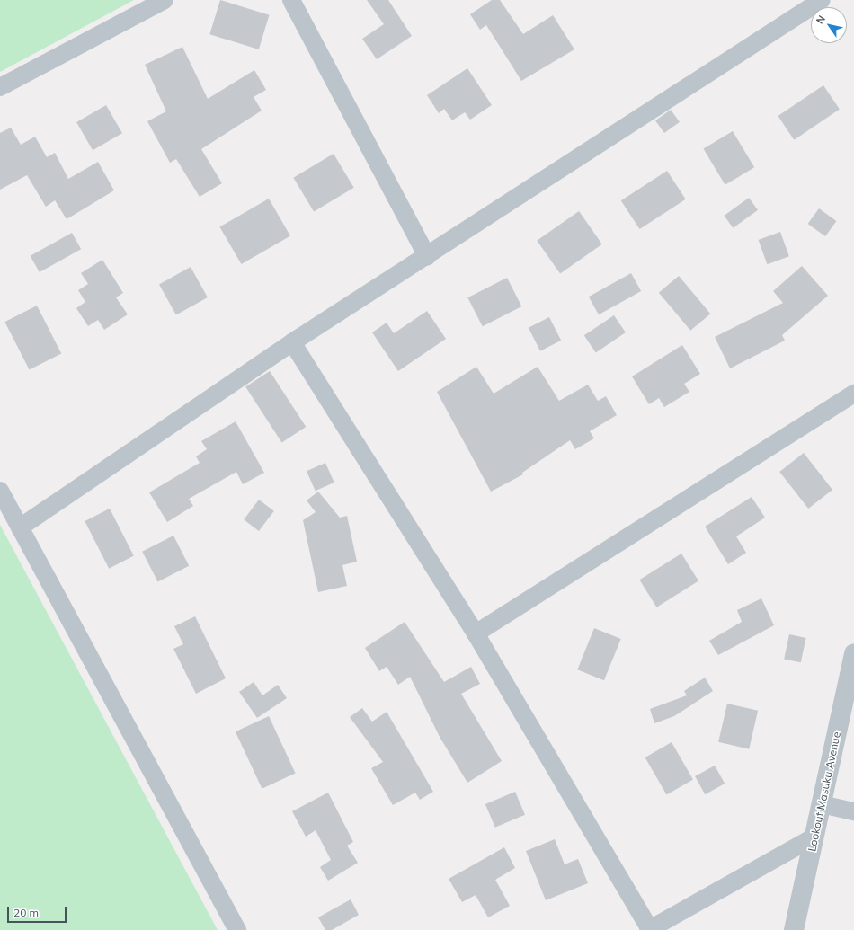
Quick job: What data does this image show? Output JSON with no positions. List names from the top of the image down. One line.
{"streets":{"street":["Lookout Masuku Avenue"]},"scale_bar":"20 m","north":"top left"}
